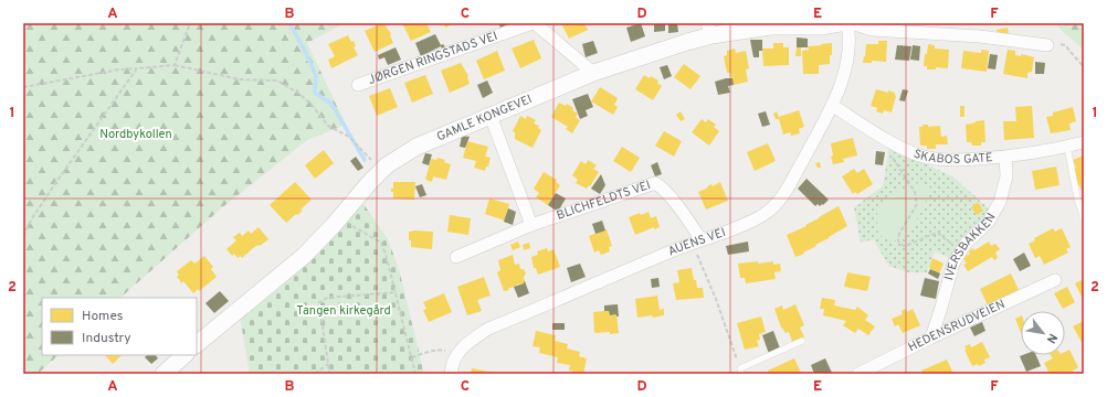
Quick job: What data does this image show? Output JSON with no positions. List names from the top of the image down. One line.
{"streets":{"main road":["GAMLE KONGEVEI"],"street":["JØRGEN RINGSTADS VEI","SKABOS GATE","BLICHFELDTS VEI","AUENS VEI","IVERSBAKKEN","HEDENSRUDVEIEN"]},"crossings":[["JØRGEN RINGSTADS VEI","GAMLE KONGEVEI"],["SKABOS GATE","AUENS VEI"],["SKABOS GATE","IVERSBAKKEN"],["BLICHFELDTS VEI","AUENS VEI"],["IVERSBAKKEN","HEDENSRUDVEIEN"]],"parks":["Nordbykollen","Tangen kirkegård"],"legend":["Homes","Industry"],"north":"bottom right","grid":{"columns":["A","B","C","D","E","F"],"rows":["1","2"]}}
